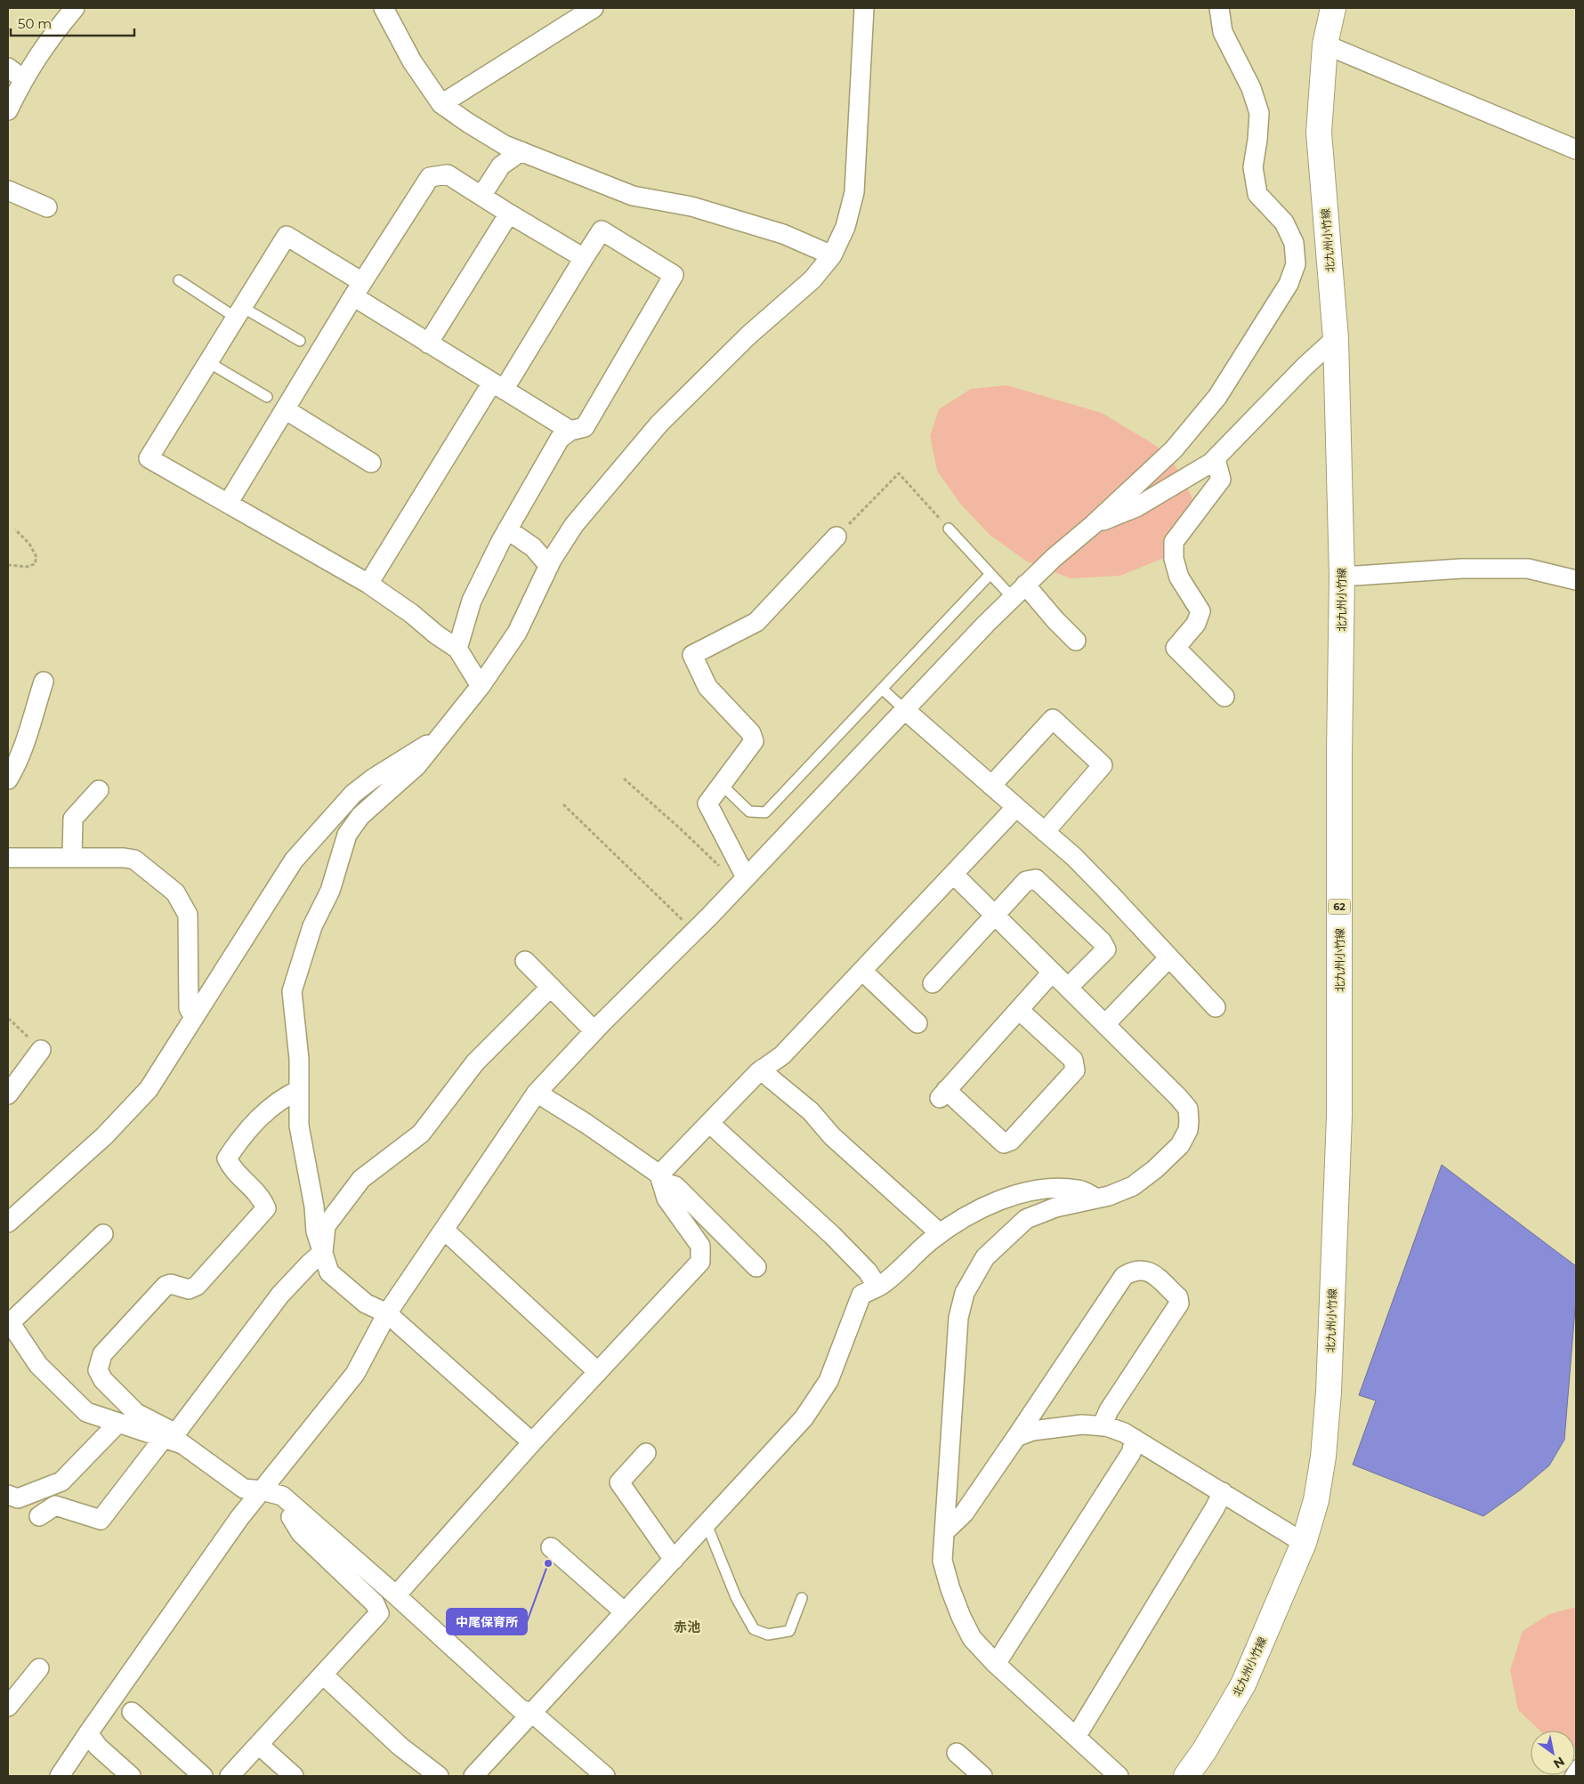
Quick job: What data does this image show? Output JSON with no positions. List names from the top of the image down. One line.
{"streets":{"main road":["北九州小竹線","62"]},"districts":["赤池"],"places":["中尾保育所"],"scale_bar":"50 m","north":"bottom right"}
